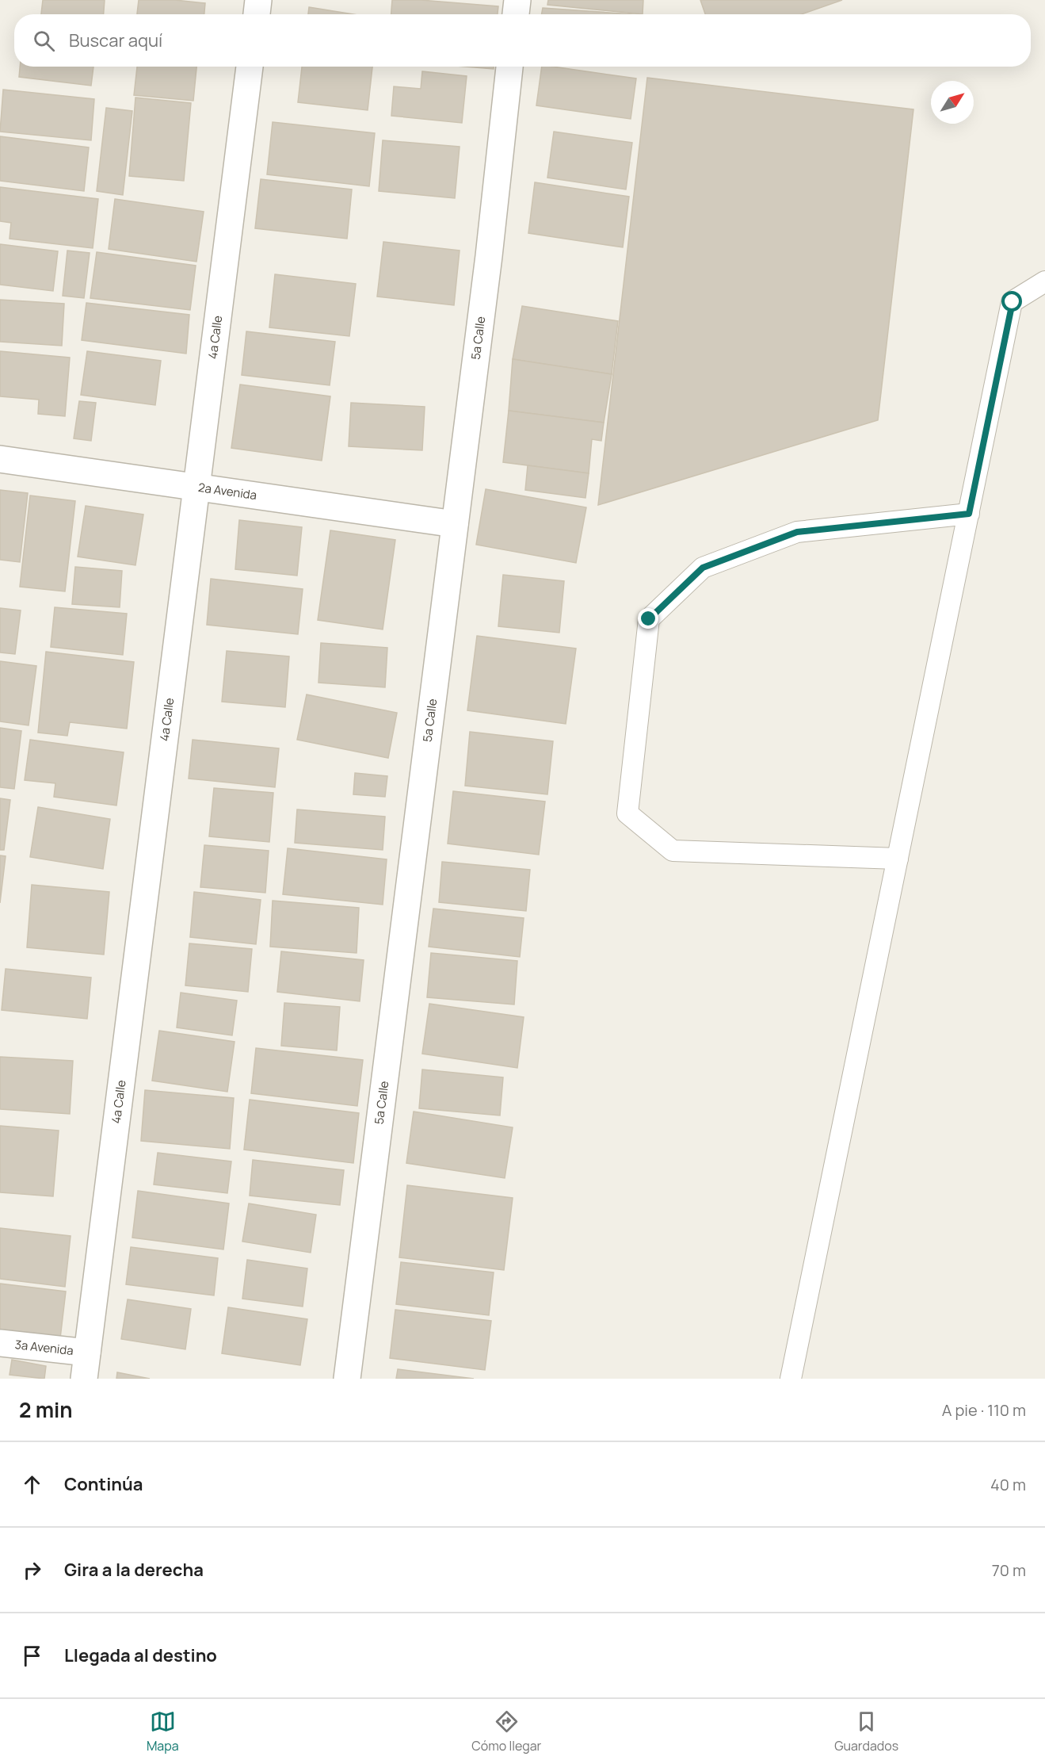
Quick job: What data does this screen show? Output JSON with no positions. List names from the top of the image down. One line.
{"streets":{"street":["4a Calle","5a Calle","2a Avenida","3a Avenida"]},"crossings":[["4a Calle","2a Avenida"],["4a Calle","3a Avenida"],["5a Calle","2a Avenida"]],"north":"top right","page":{"search":"Buscar aquí","heading":["2 min","A pie · 110 m"],"list":[["Continúa","40 m"],["Gira a la derecha","70 m"],"Llegada al destino"],"nav":["Mapa","Cómo llegar","Guardados"]}}
